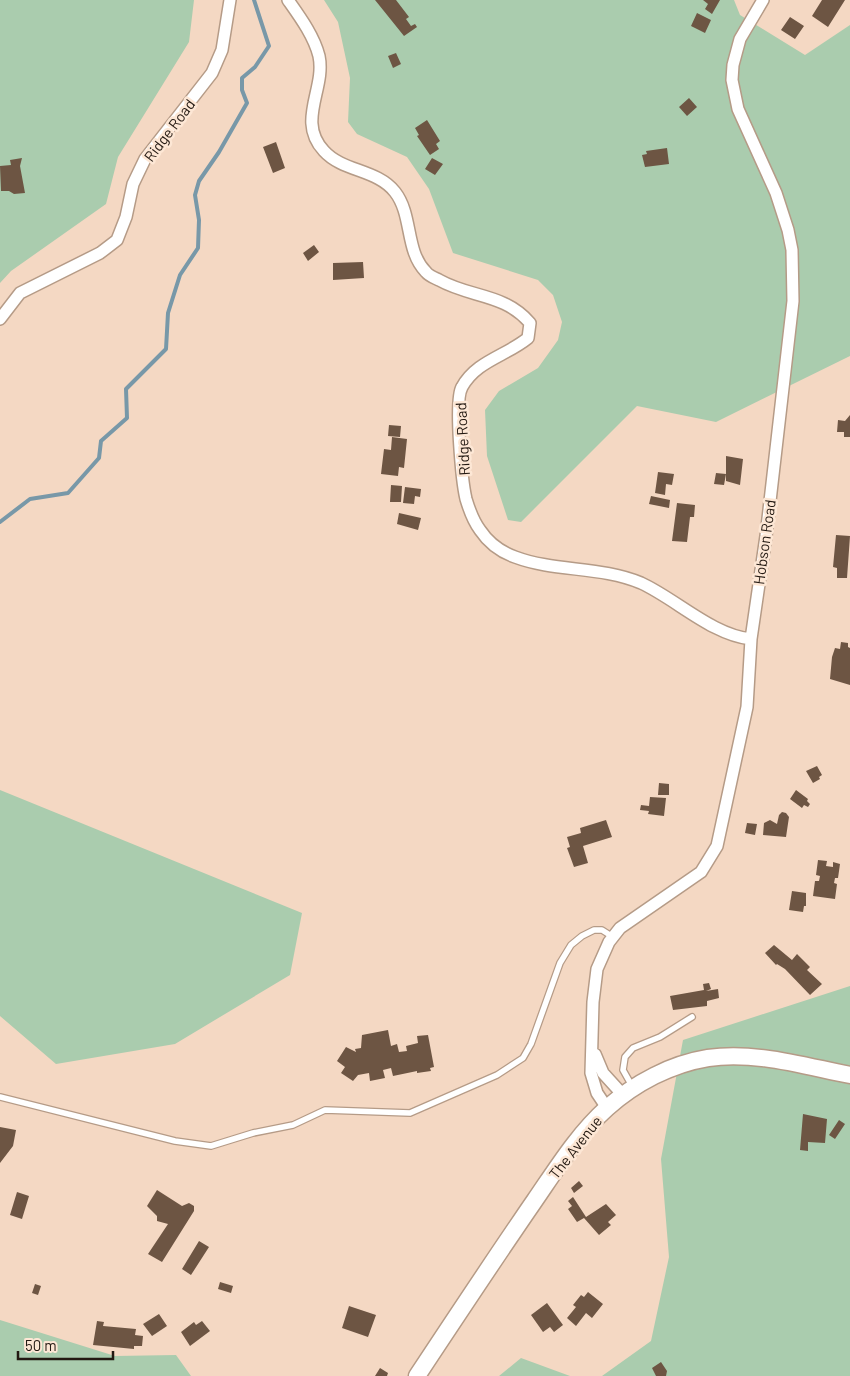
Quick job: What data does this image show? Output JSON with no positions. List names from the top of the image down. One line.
{"streets":{"street":["Ridge Road","Hobson Road","The Avenue"]},"crossings":[["Ridge Road","Hobson Road"],["Hobson Road","The Avenue"]],"scale_bar":"50 m"}
